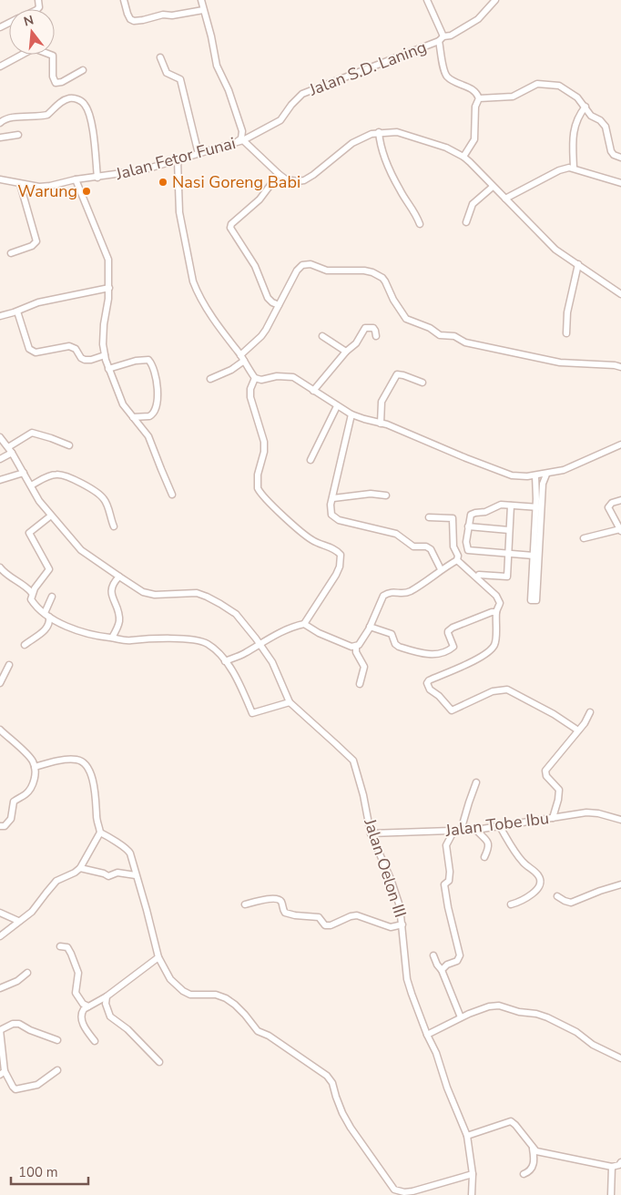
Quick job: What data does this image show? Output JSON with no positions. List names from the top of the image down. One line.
{"streets":{"street":["Jalan S.D. Laning","Jalan Fetor Funai","Jalan Tobe Ibu","Jalan Oelon III"]},"crossings":[["Jalan S.D. Laning","Jalan Fetor Funai"],["Jalan Tobe Ibu","Jalan Oelon III"]],"places":["Nasi Goreng Babi","Warung"],"scale_bar":"100 m","north":"top"}
